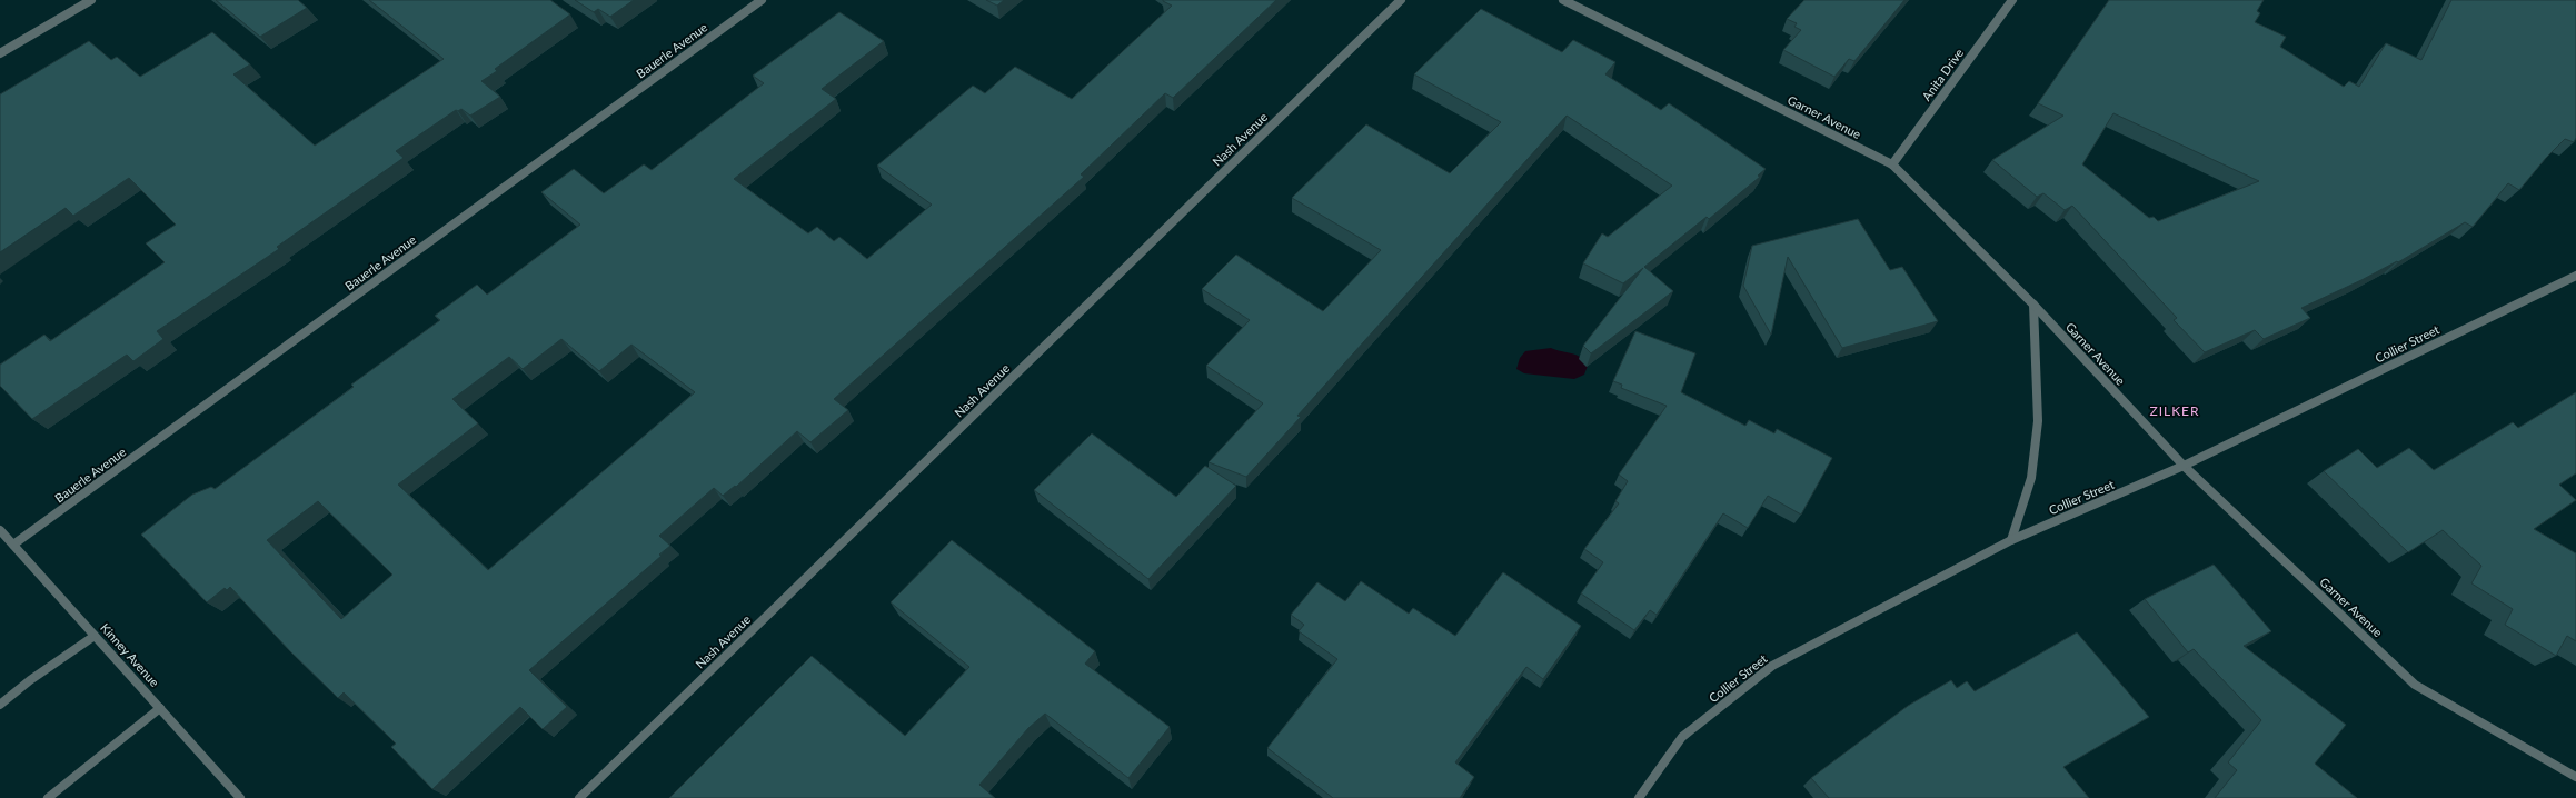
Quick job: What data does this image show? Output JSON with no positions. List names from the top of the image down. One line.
{"streets":{"street":["Bauerle Avenue","Anita Drive","Garner Avenue","Nash Avenue","Collier Street","Kinney Avenue"]},"crossings":[["Bauerle Avenue","Kinney Avenue"],["Anita Drive","Garner Avenue"],["Garner Avenue","Collier Street"]],"districts":["ZILKER"]}
